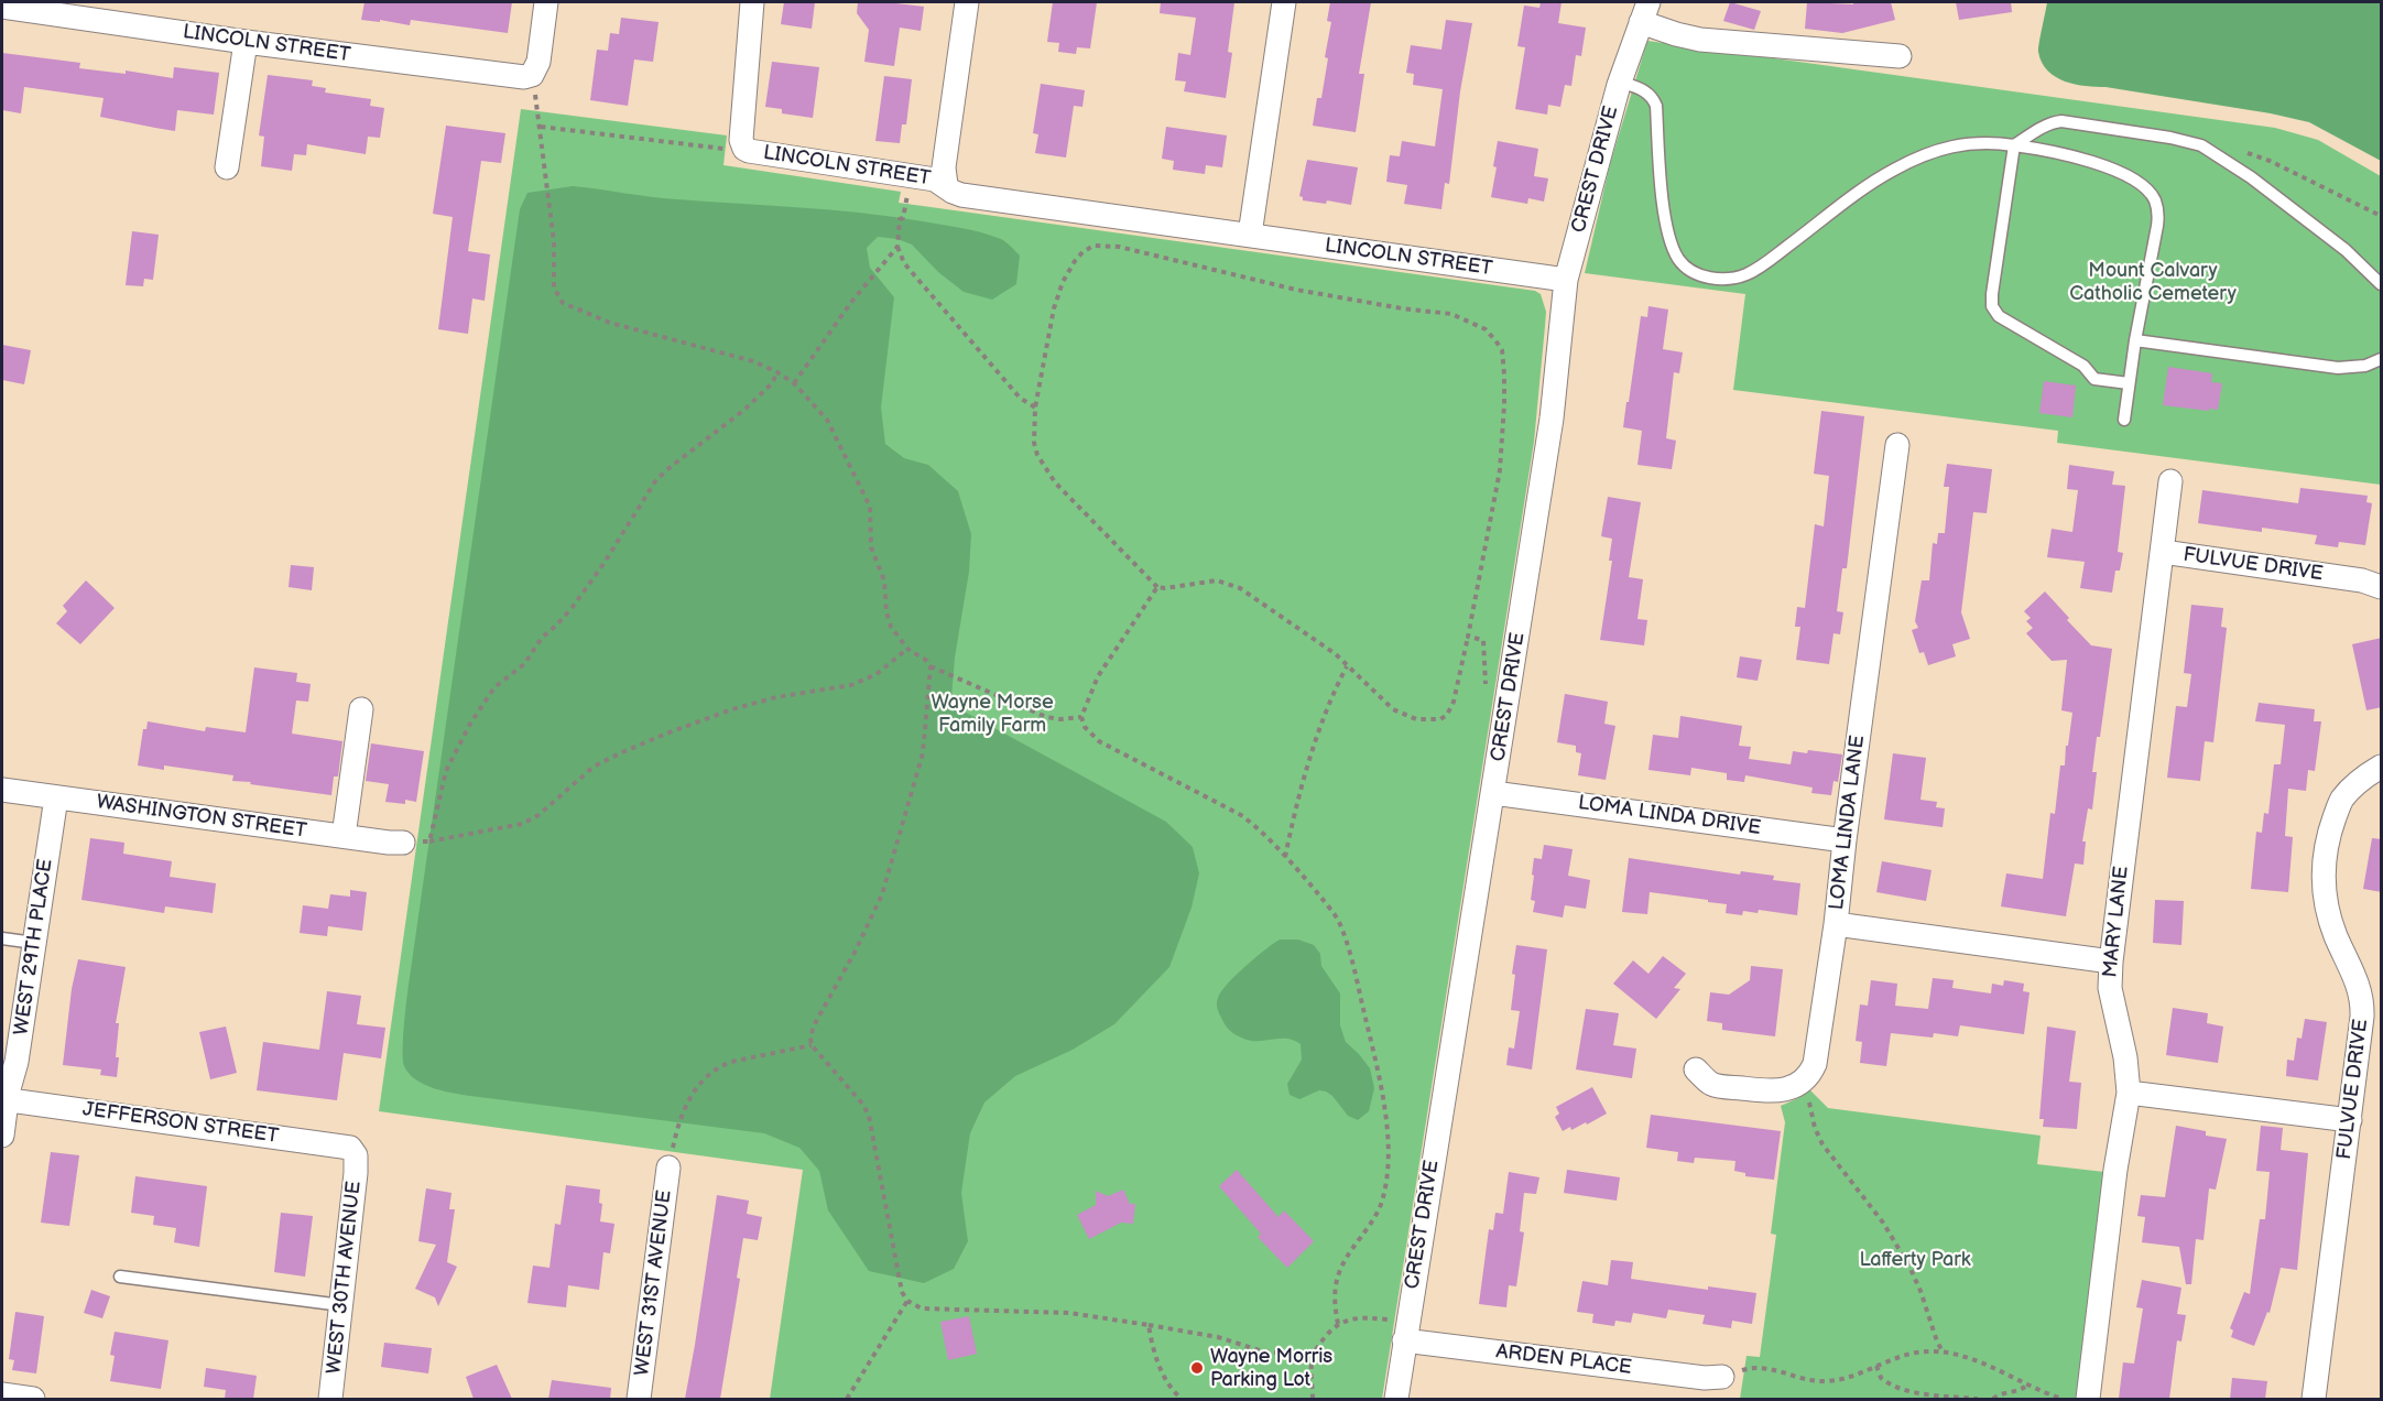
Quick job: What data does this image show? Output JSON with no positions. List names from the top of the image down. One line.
{"streets":{"street":["LINCOLN STREET","CREST DRIVE","FULVUE DRIVE","LOMA LINDA DRIVE","WASHINGTON STREET","LOMA LINDA LANE","MARY LANE","WEST 29TH PLACE","JEFFERSON STREET","WEST 30TH AVENUE","WEST 31ST AVENUE","ARDEN PLACE"]},"crossings":[["LINCOLN STREET","CREST DRIVE"],["CREST DRIVE","LOMA LINDA DRIVE"],["CREST DRIVE","ARDEN PLACE"],["FULVUE DRIVE","MARY LANE"],["LOMA LINDA DRIVE","LOMA LINDA LANE"],["WASHINGTON STREET","WEST 29TH PLACE"],["WEST 29TH PLACE","JEFFERSON STREET"],["JEFFERSON STREET","WEST 30TH AVENUE"]],"parks":["Mount Calvary Catholic Cemetery","Wayne Morse Family Farm","Lafferty Park"],"places":["Wayne Morris Parking Lot"]}
